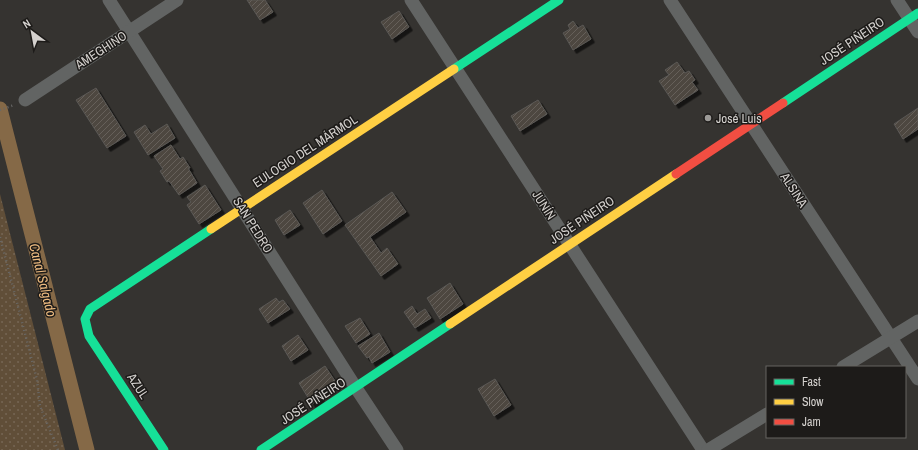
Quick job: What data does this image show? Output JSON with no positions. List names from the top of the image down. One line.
{"streets":{"street":["JOSÉ PIÑEIRO","AMEGHINO","EULOGIO DEL MÁRMOL","ALSINA","JUNÍN","SAN PEDRO","AZUL"]},"crossings":[["JOSÉ PIÑEIRO","ALSINA"],["JOSÉ PIÑEIRO","JUNÍN"],["JOSÉ PIÑEIRO","SAN PEDRO"],["AMEGHINO","SAN PEDRO"],["EULOGIO DEL MÁRMOL","JUNÍN"],["EULOGIO DEL MÁRMOL","SAN PEDRO"],["EULOGIO DEL MÁRMOL","AZUL"]],"water":["Canal Salgado"],"places":["José Luis"],"legend":["Fast","Slow","Jam"],"north":"top left"}
